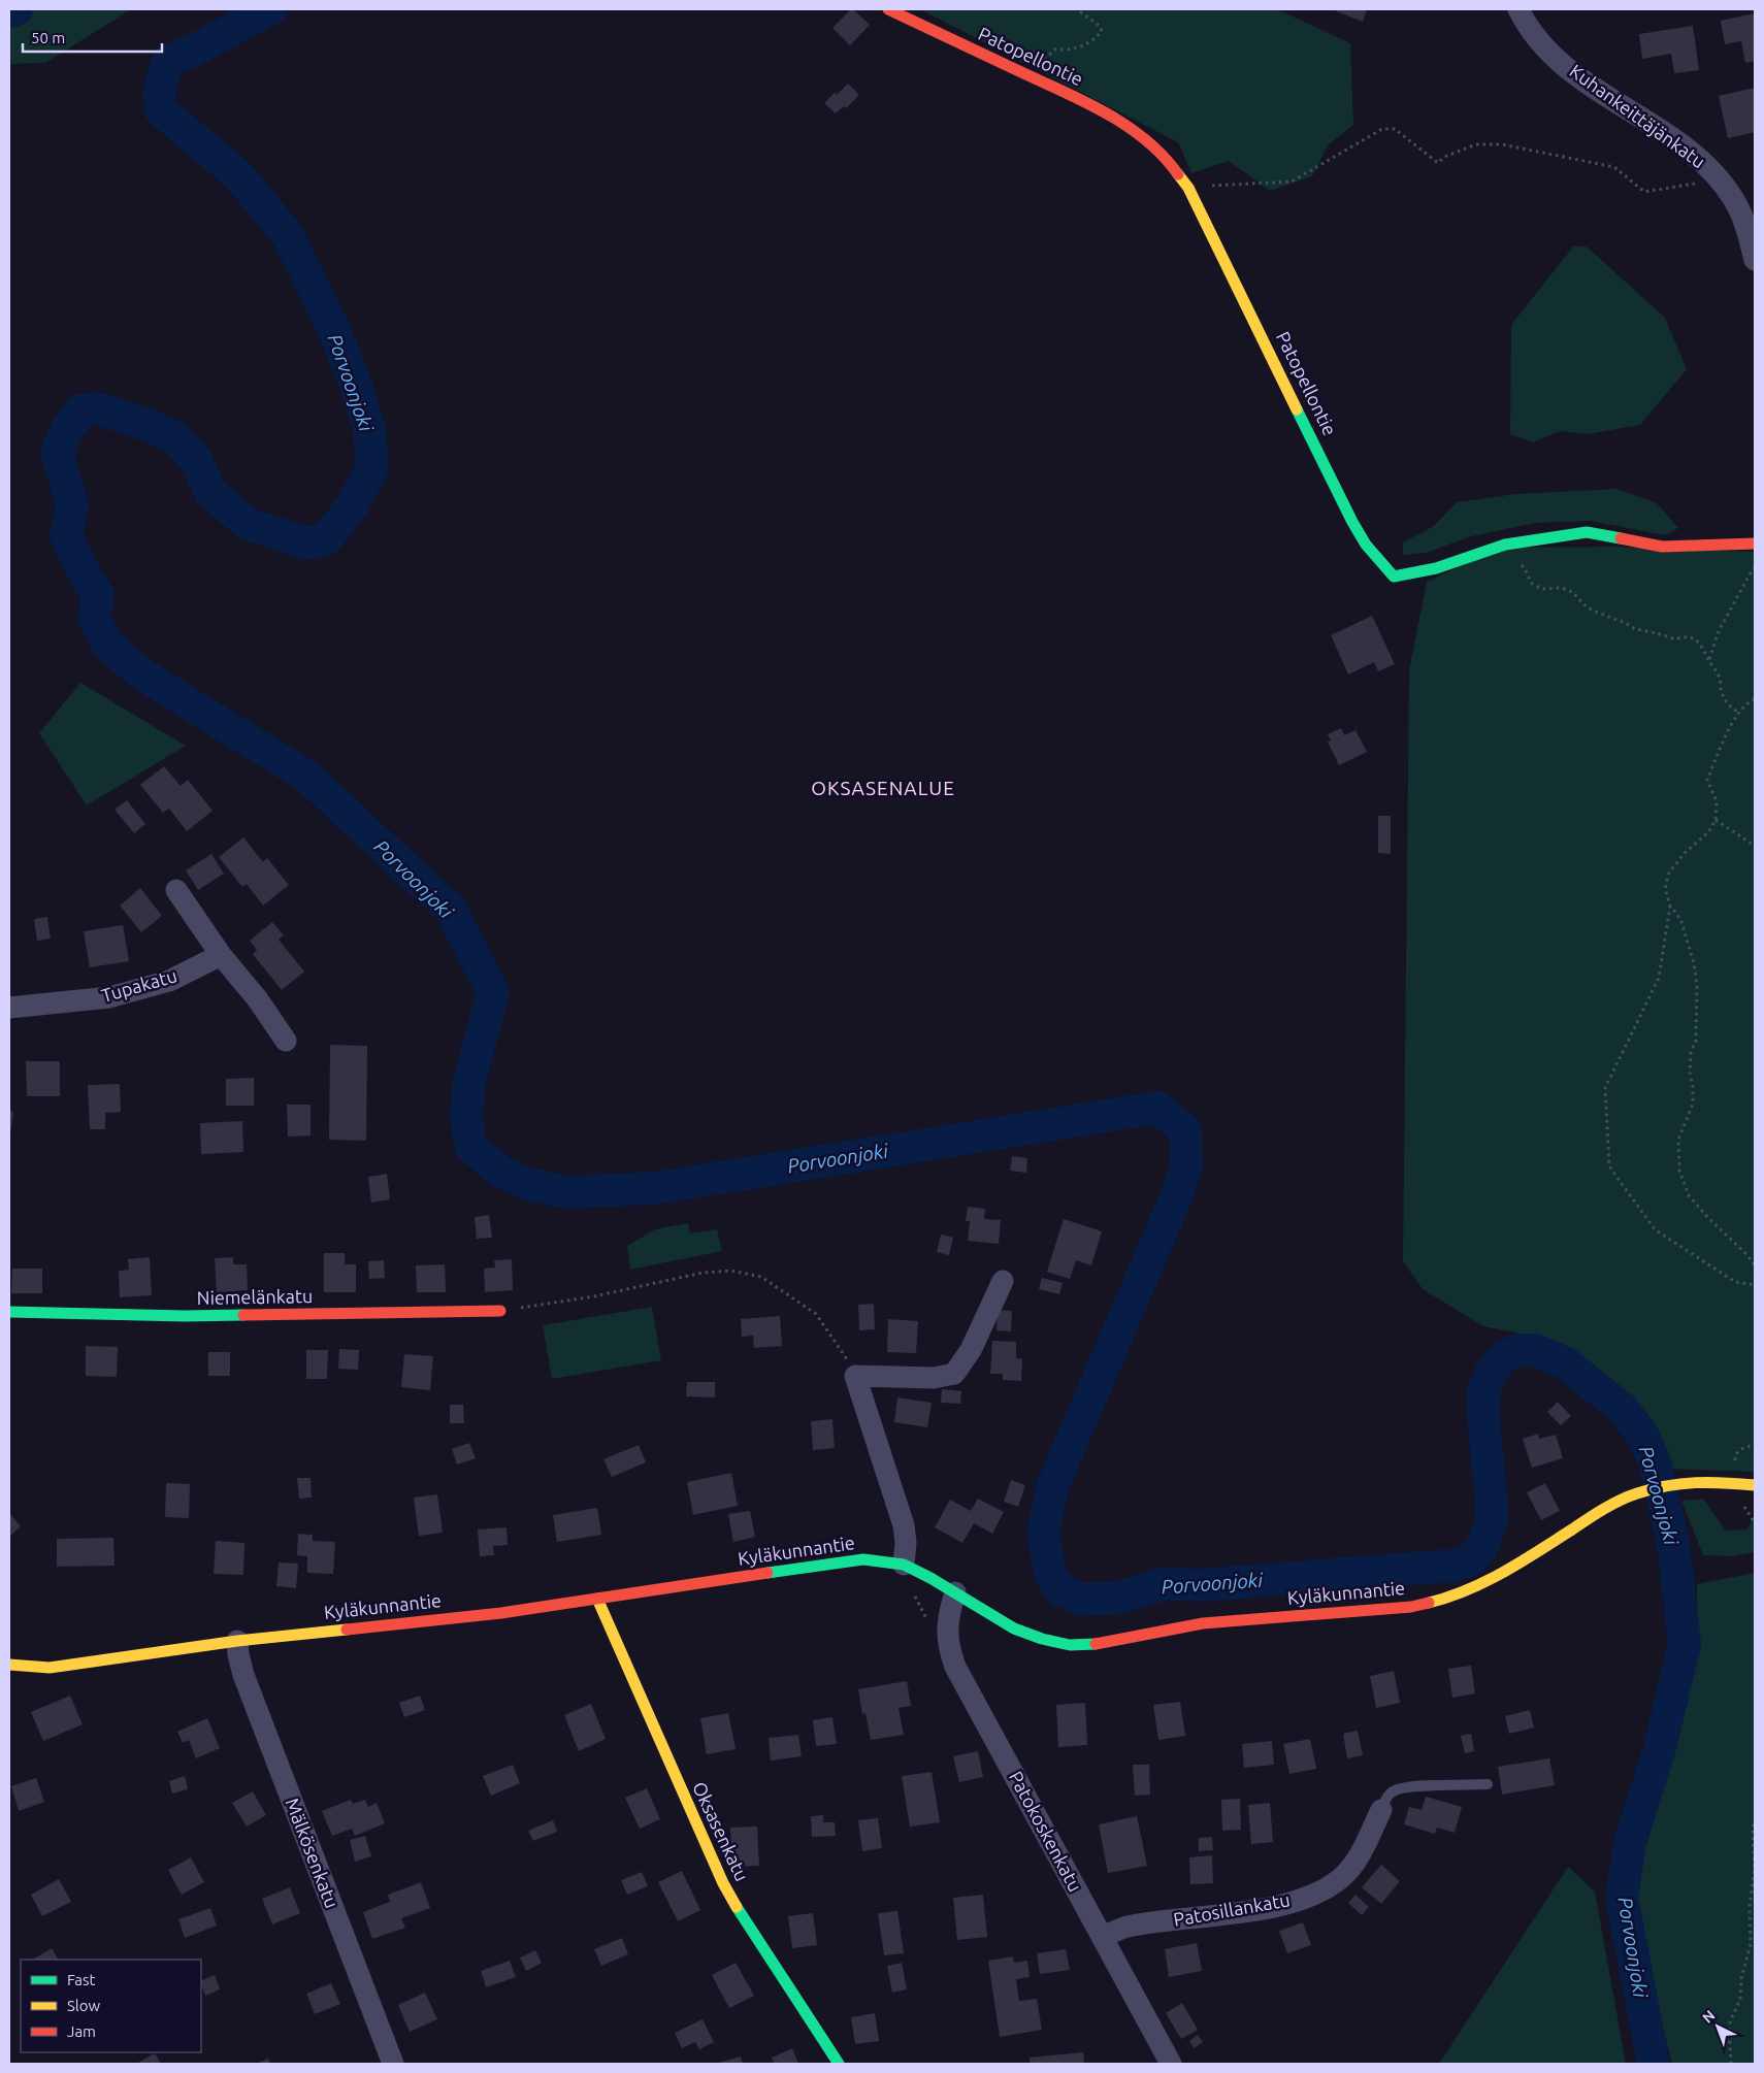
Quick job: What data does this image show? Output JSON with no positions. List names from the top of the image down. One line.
{"streets":{"street":["Patopellontie","Kuhankeittäjänkatu","Tupakatu","Niemelänkatu","Kyläkunnantie","Oksasenkatu","Patokoskenkatu","Mälkösenkatu","Patosillankatu"]},"crossings":[["Kyläkunnantie","Oksasenkatu"],["Kyläkunnantie","Patokoskenkatu"],["Kyläkunnantie","Mälkösenkatu"],["Patokoskenkatu","Patosillankatu"]],"districts":["OKSASENALUE"],"water":["Porvoonjoki"],"legend":["Fast","Slow","Jam"],"scale_bar":"50 m","north":"top left"}
